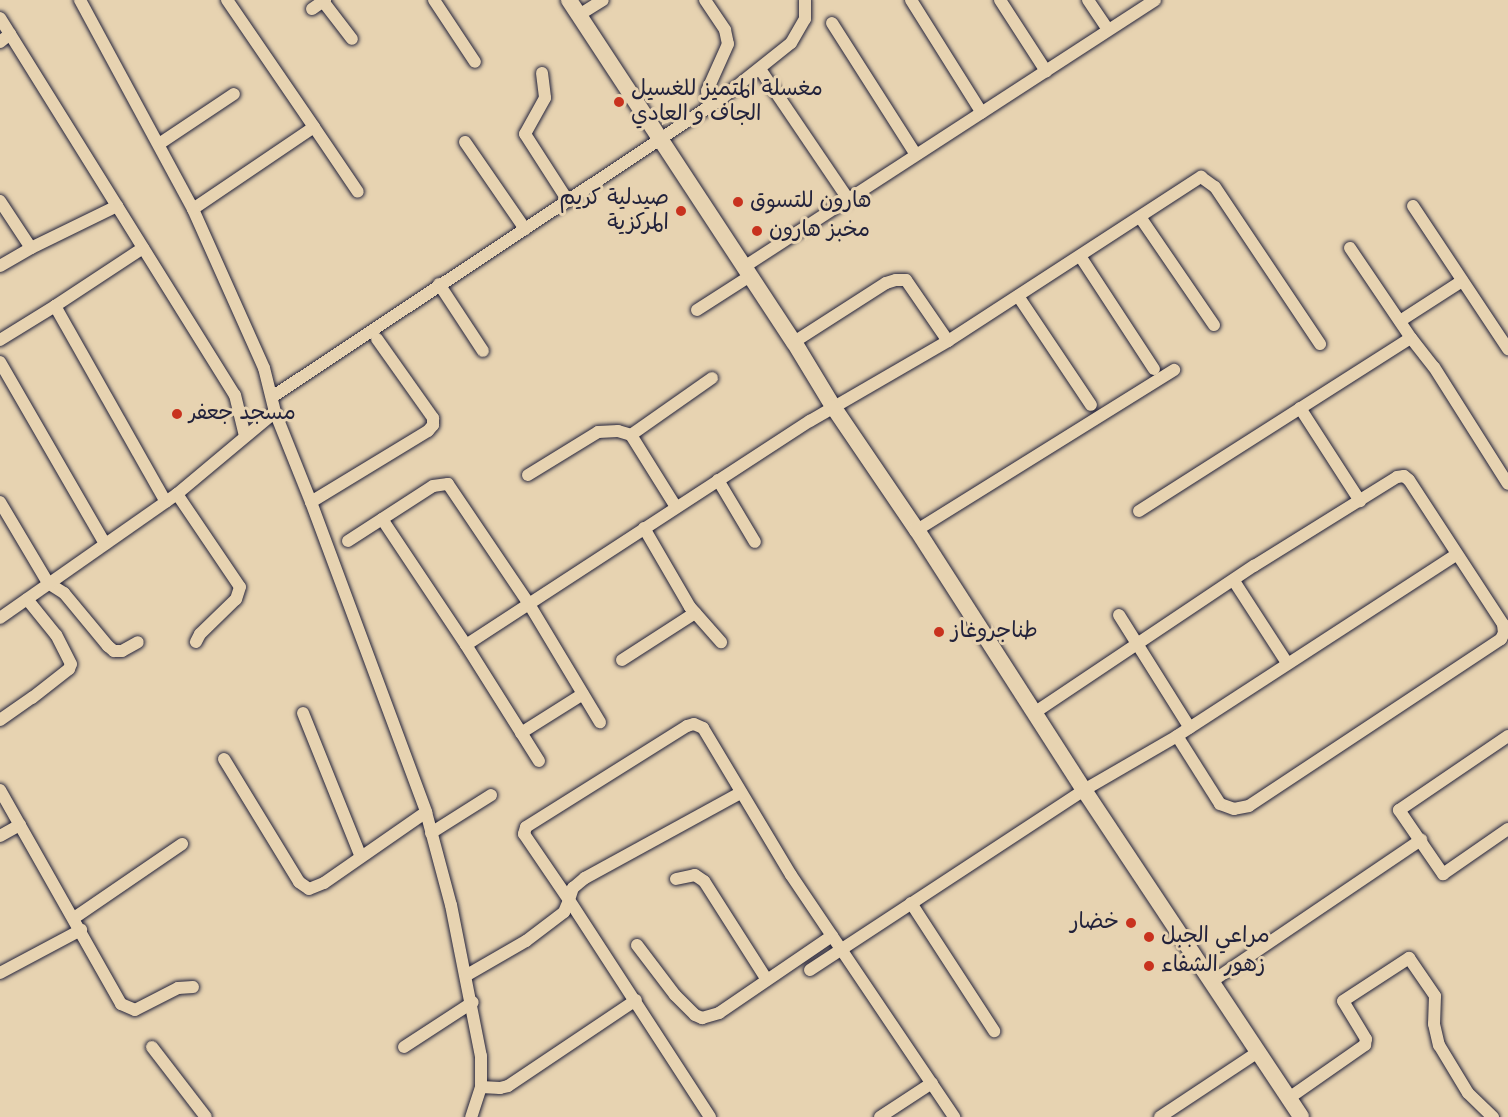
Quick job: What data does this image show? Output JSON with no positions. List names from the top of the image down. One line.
{"places":["مغسلة المتميز للغسيل الجاف و العادي","هارون للتسوق","صيدلية كريم المركزية","مخبز هارون","مسجد جعفر","طناجروغاز","خضار","مراعي الجبل","زهور الشفاء"]}
